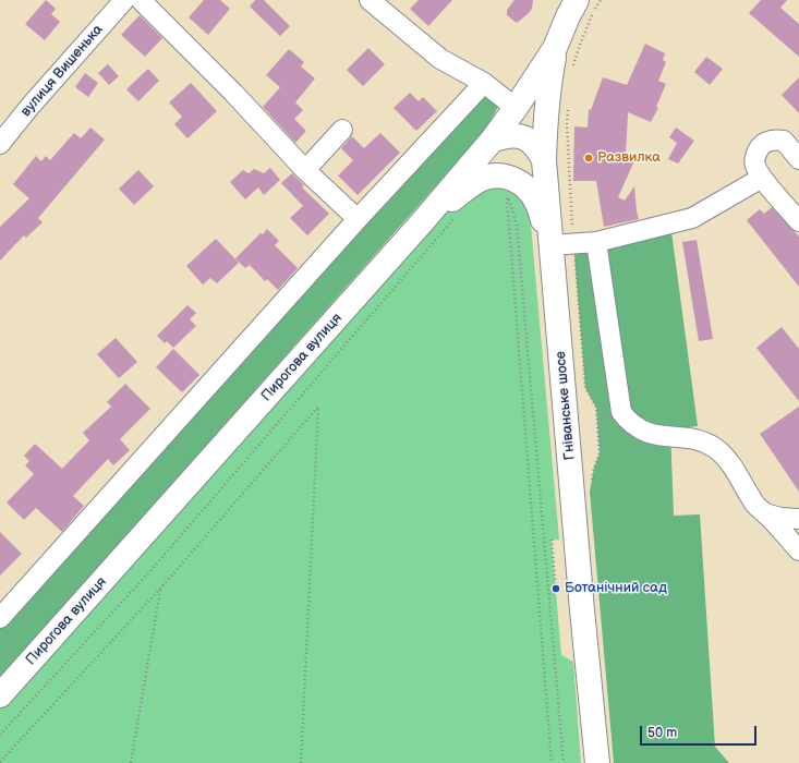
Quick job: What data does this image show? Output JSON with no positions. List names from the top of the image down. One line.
{"streets":{"main road":["Пирогова вулиця","Гніванське шосе"],"street":["вулиця Вишенька"]},"crossings":[["Пирогова вулиця","Гніванське шосе"]],"places":["Развилка","Ботанічний сад"],"scale_bar":"50 m"}
